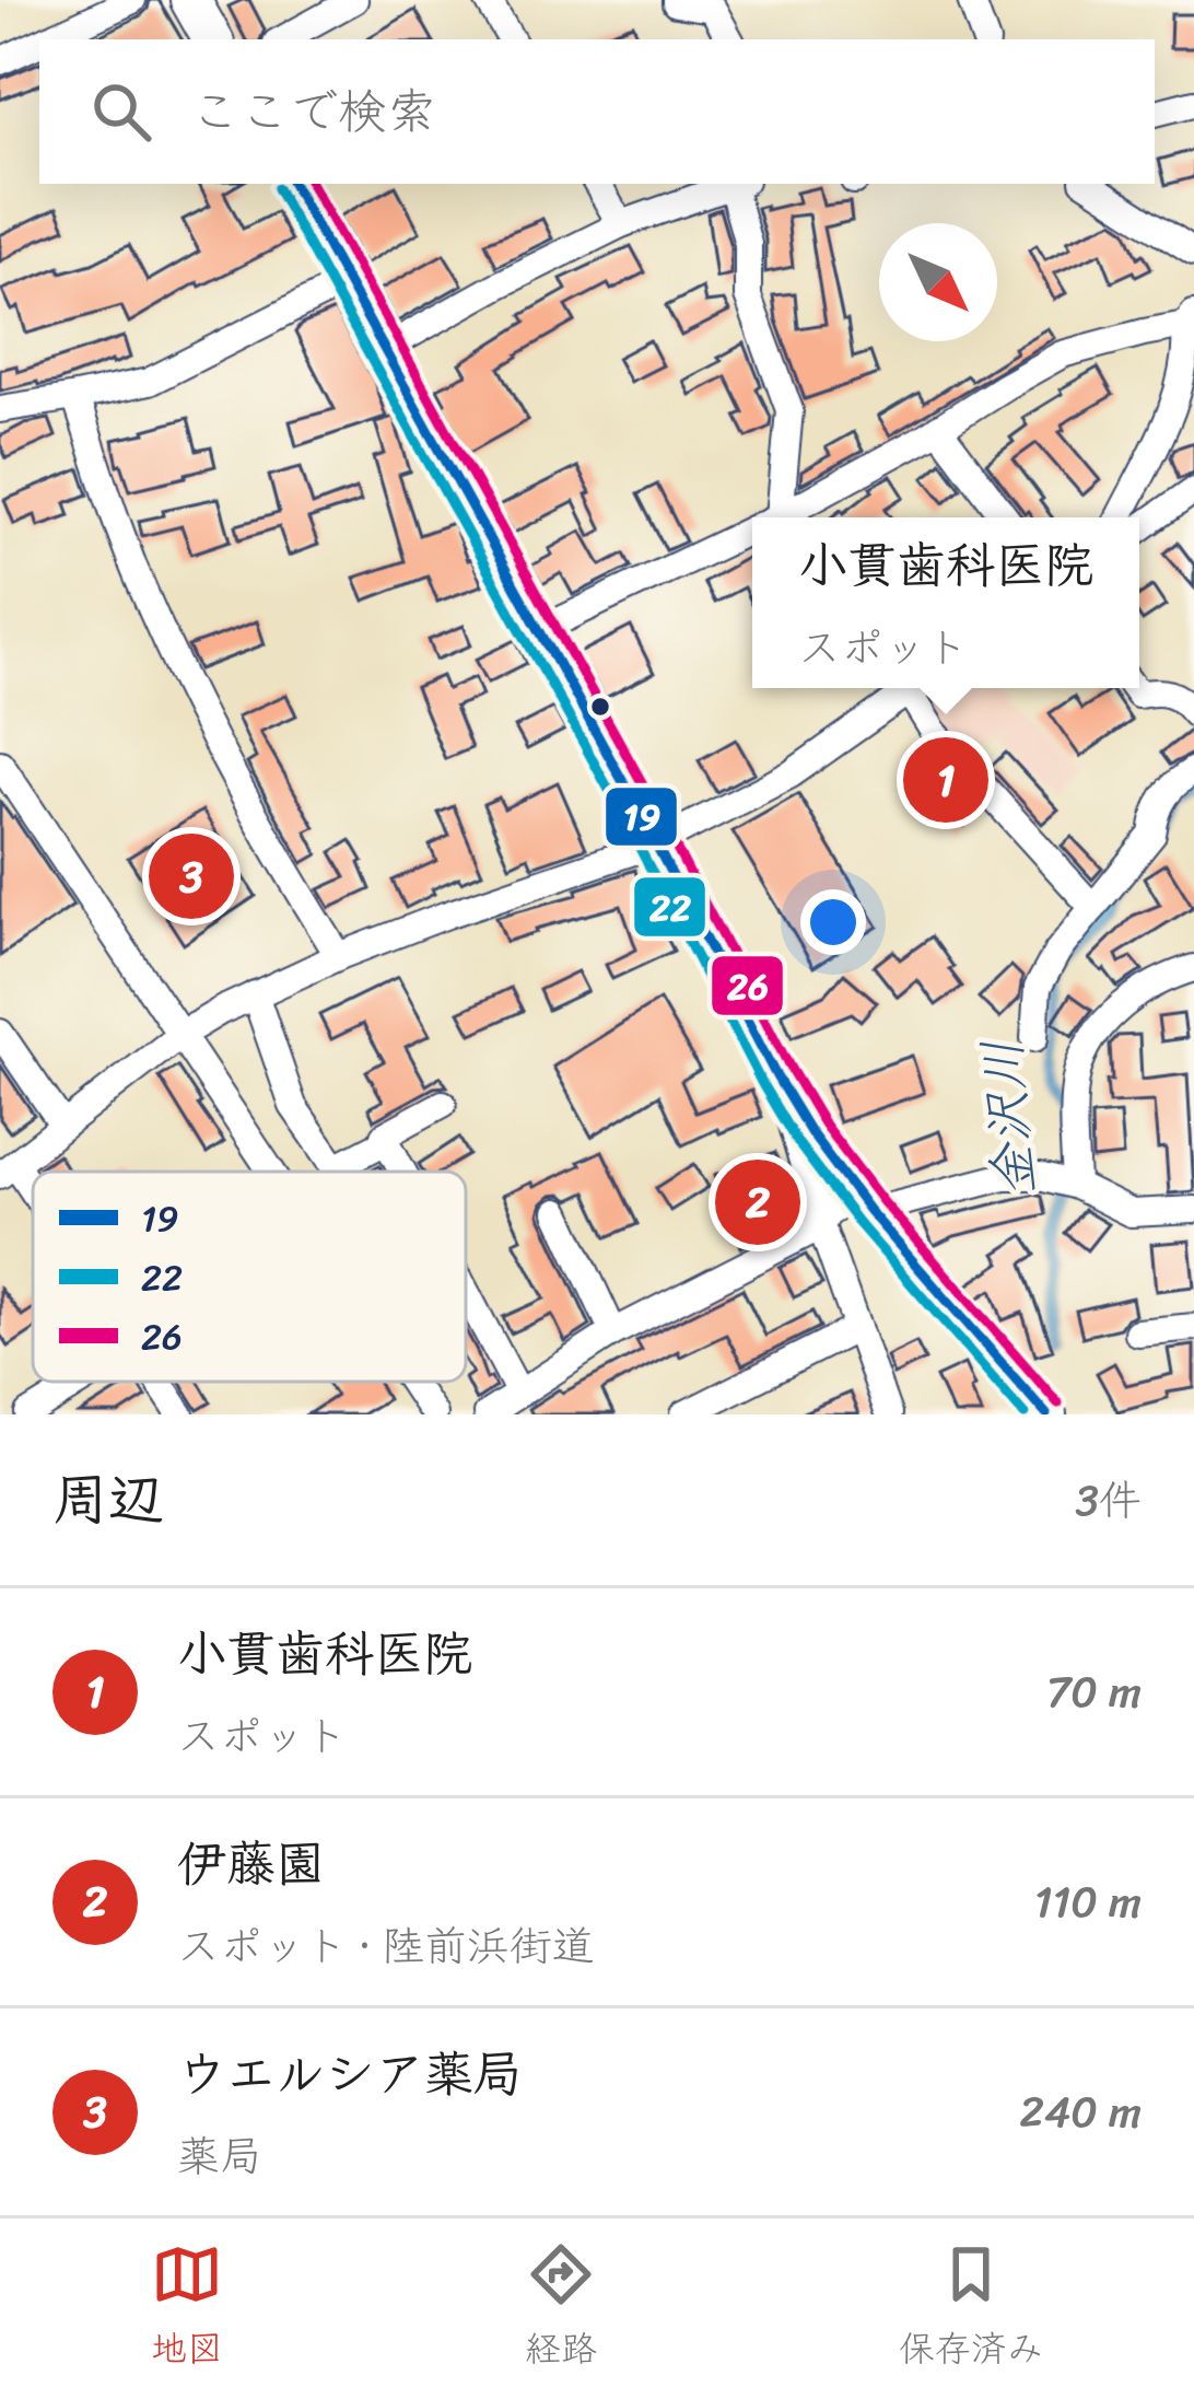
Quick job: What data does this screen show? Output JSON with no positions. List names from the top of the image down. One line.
{"water":["金沢川"],"lines":["transit line 19","transit line 26","transit line 22"],"legend":["19","22","26"],"north":"bottom right","page":{"search":"ここで検索","popup":["小貫歯科医院","スポット"],"pins":["1","3","2"],"heading":["周辺","3件"],"list":[{"mark":"1","name":"小貫歯科医院","note":"スポット","value":"70 m"},{"mark":"2","name":"伊藤園","note":"スポット · 陸前浜街道","value":"110 m"},{"mark":"3","name":"ウエルシア薬局","note":"薬局","value":"240 m"}],"nav":["地図","経路","保存済み"]}}
